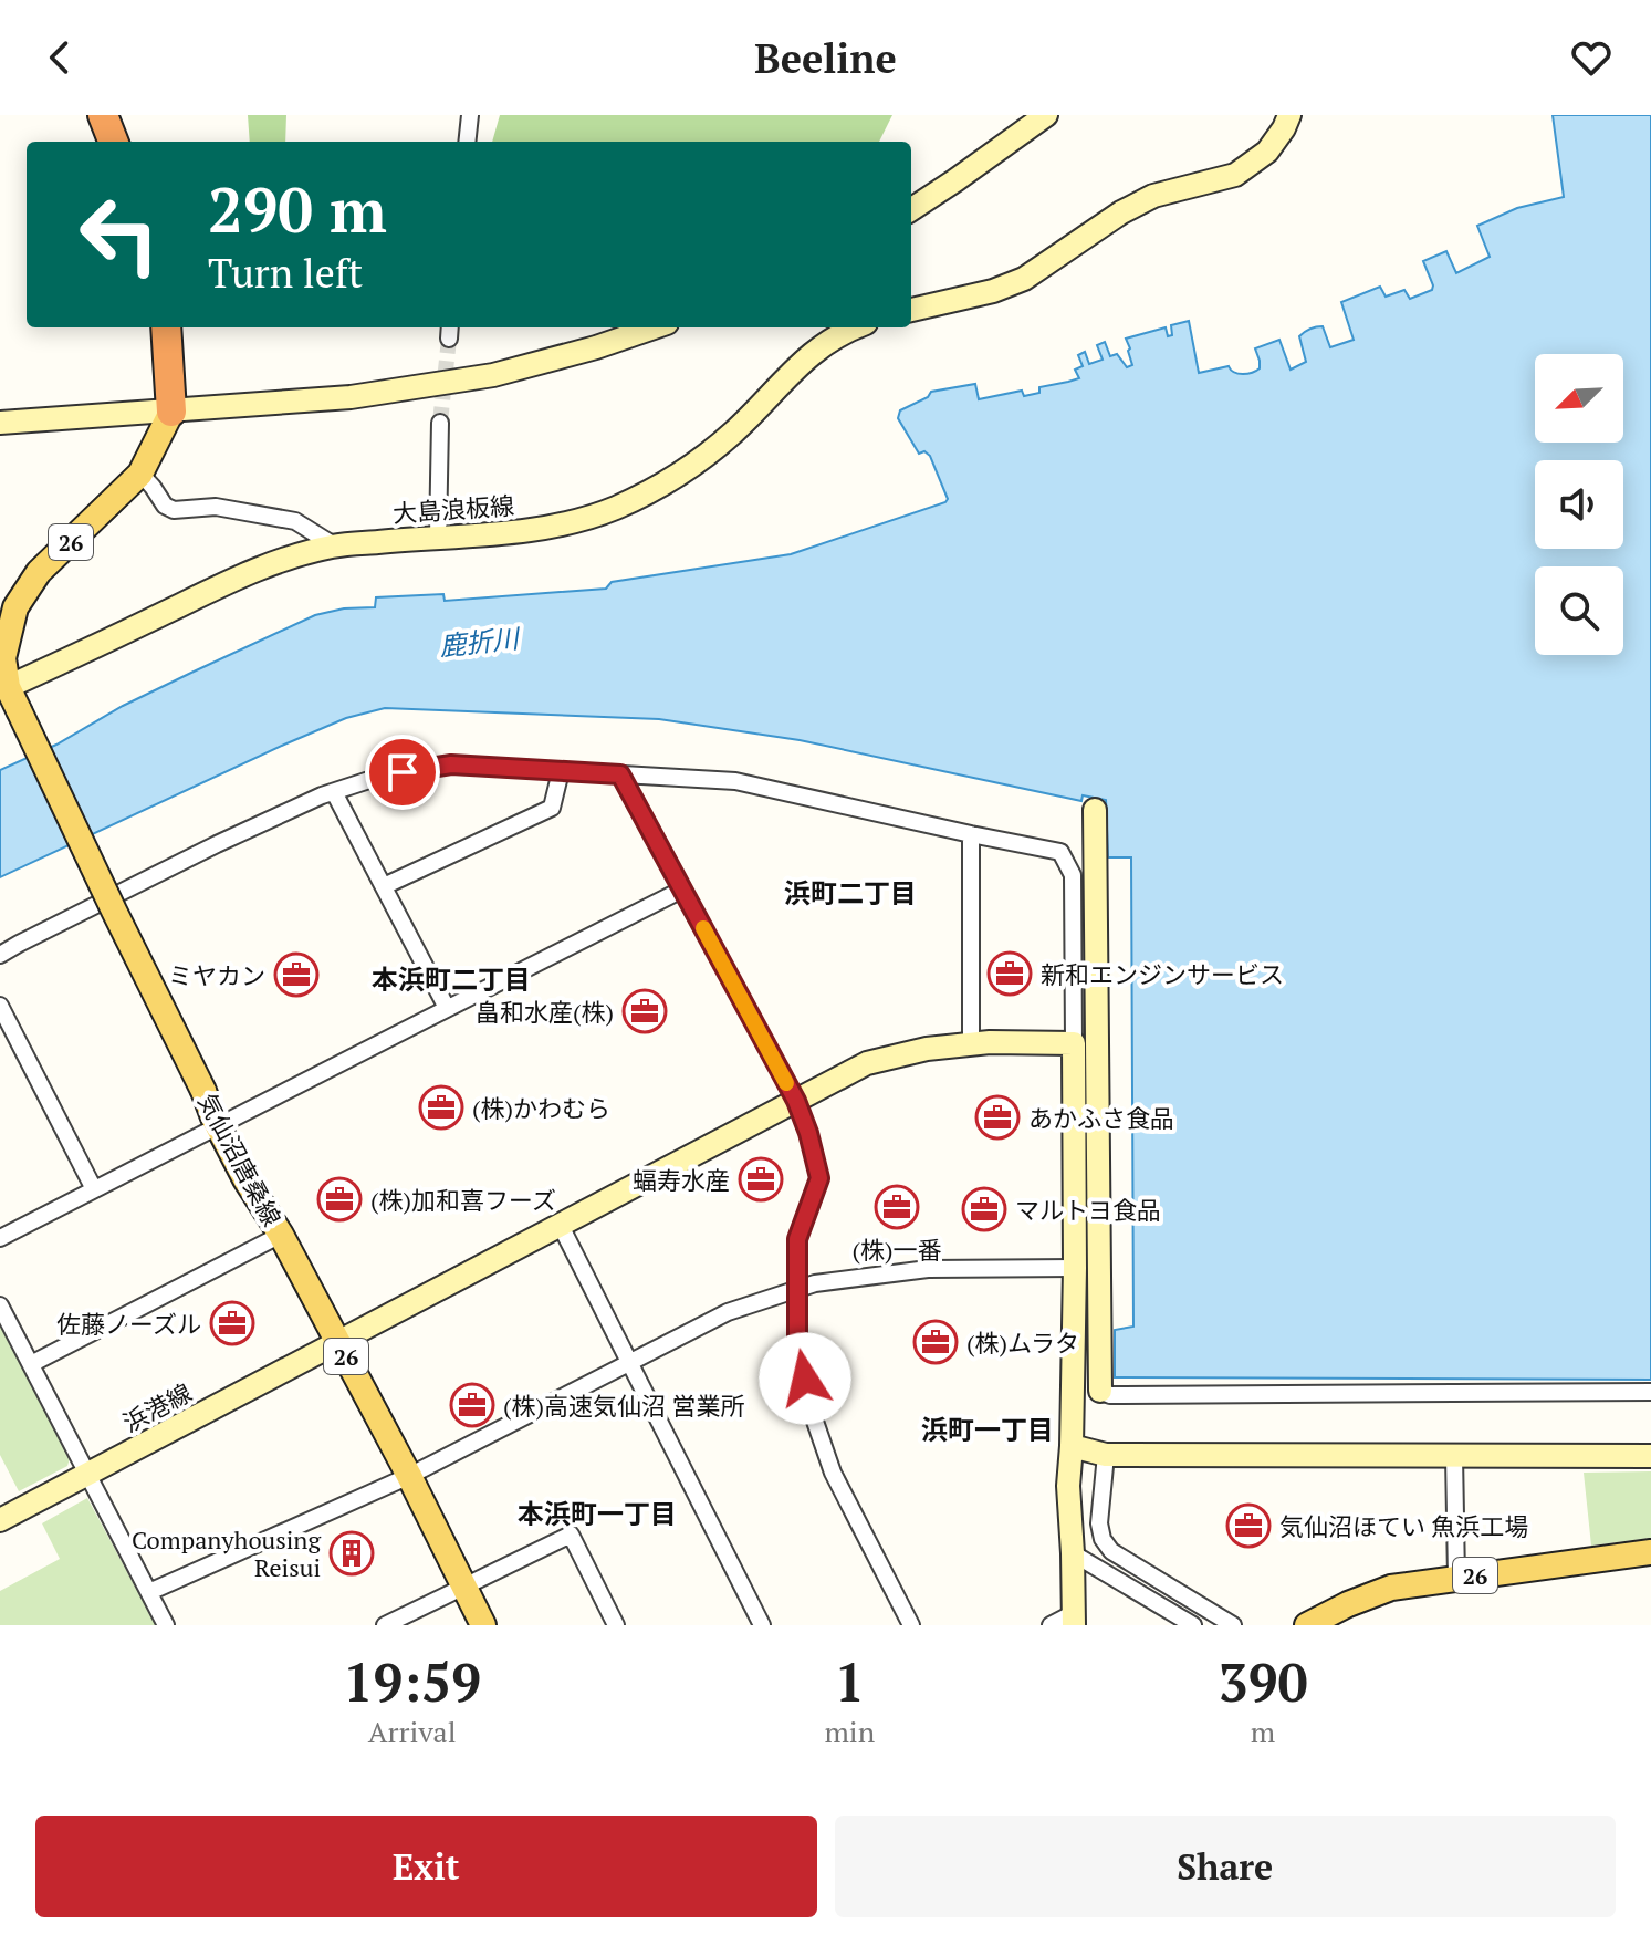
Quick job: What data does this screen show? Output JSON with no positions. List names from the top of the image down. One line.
{"streets":{"main road":["26","気仙沼唐桑線"],"street":["大島浪板線","浜港線"]},"crossings":[["大島浪板線","気仙沼唐桑線"],["気仙沼唐桑線","浜港線"]],"districts":["浜町二丁目","本浜町二丁目","浜町一丁目","本浜町一丁目"],"water":["鹿折川"],"places":{"office":["新和エンジンサービス","ミヤカン","畠和水産(株)","(株)かわむら","あかふさ食品","蝠寿水産","(株)加和喜フーズ","(株)一番","マルトヨ食品","佐藤ノーズル","(株)ムラタ","(株)高速気仙沼 営業所","気仙沼ほてい 魚浜工場"],"building":["Companyhousing Reisui"]},"north":"bottom left","page":{"header":"Beeline","turn":["290 m","Turn left"],"eta":["19:59","Arrival","1","min","390","m"],"buttons":["Exit","Share"]}}
